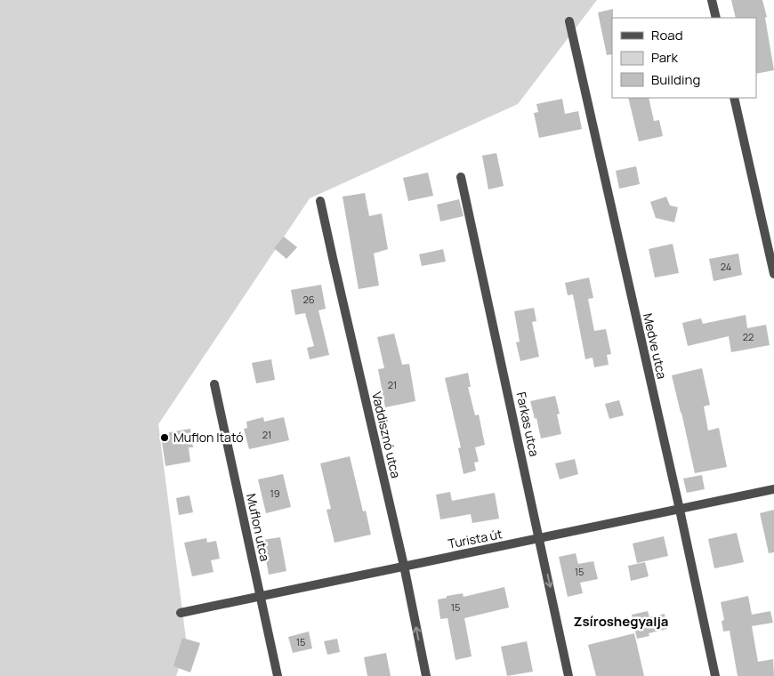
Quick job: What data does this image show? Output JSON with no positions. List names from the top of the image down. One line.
{"streets":{"street":["Medve utca","Farkas utca","Vaddisznó utca","Muflon utca","Turista út"]},"crossings":[["Medve utca","Turista út"],["Farkas utca","Turista út"],["Vaddisznó utca","Turista út"],["Muflon utca","Turista út"]],"districts":["Zsíroshegyalja"],"places":["Muflon Itató"],"house_numbers":["24","26","22","21","21","19","15","15","15"],"legend":["Road","Park","Building"]}
